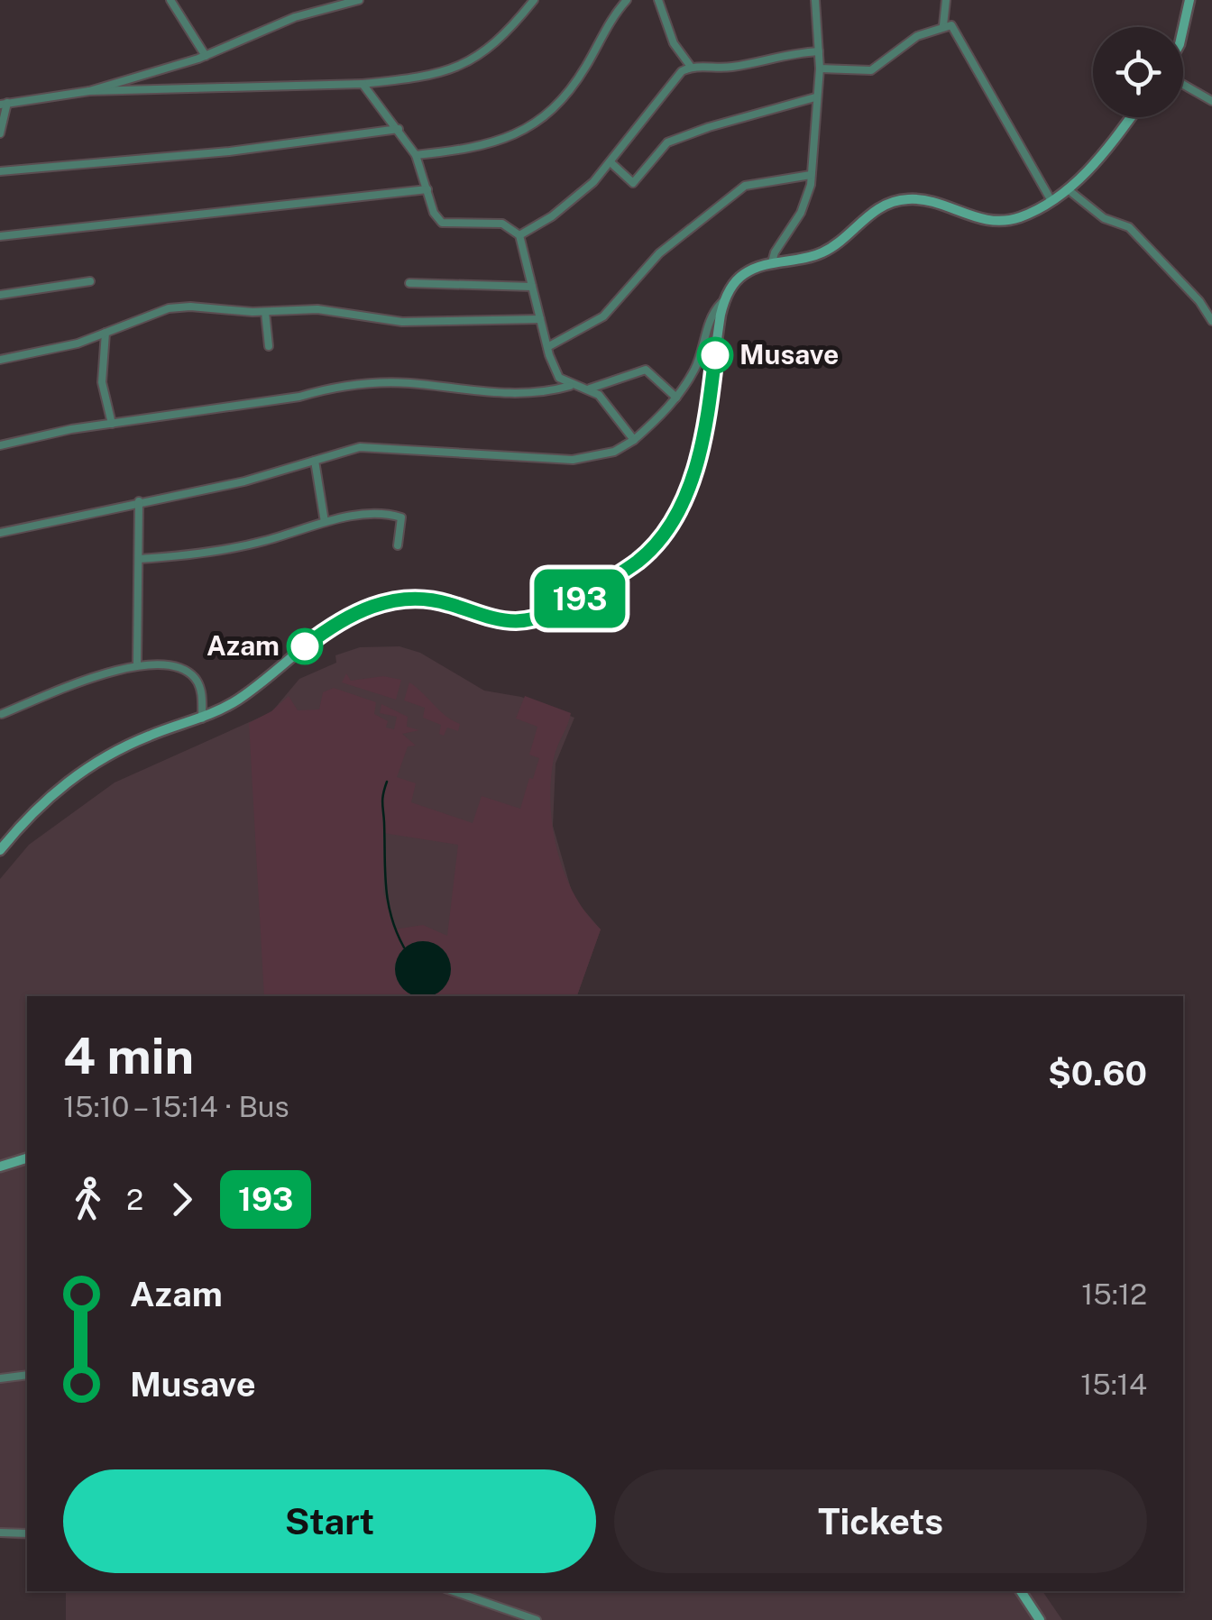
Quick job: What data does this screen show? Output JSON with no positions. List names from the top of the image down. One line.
{"places":["Musave","Azam"],"lines":["bus line 193"],"page":{"on_map":"193","heading":["4 min","15:10 – 15:14 · Bus","$0.60"],"legs":["2","193"],"list":[{"name":"Azam","value":"15:12"},{"name":"Musave","value":"15:14"}],"buttons":["Start","Tickets"]}}
